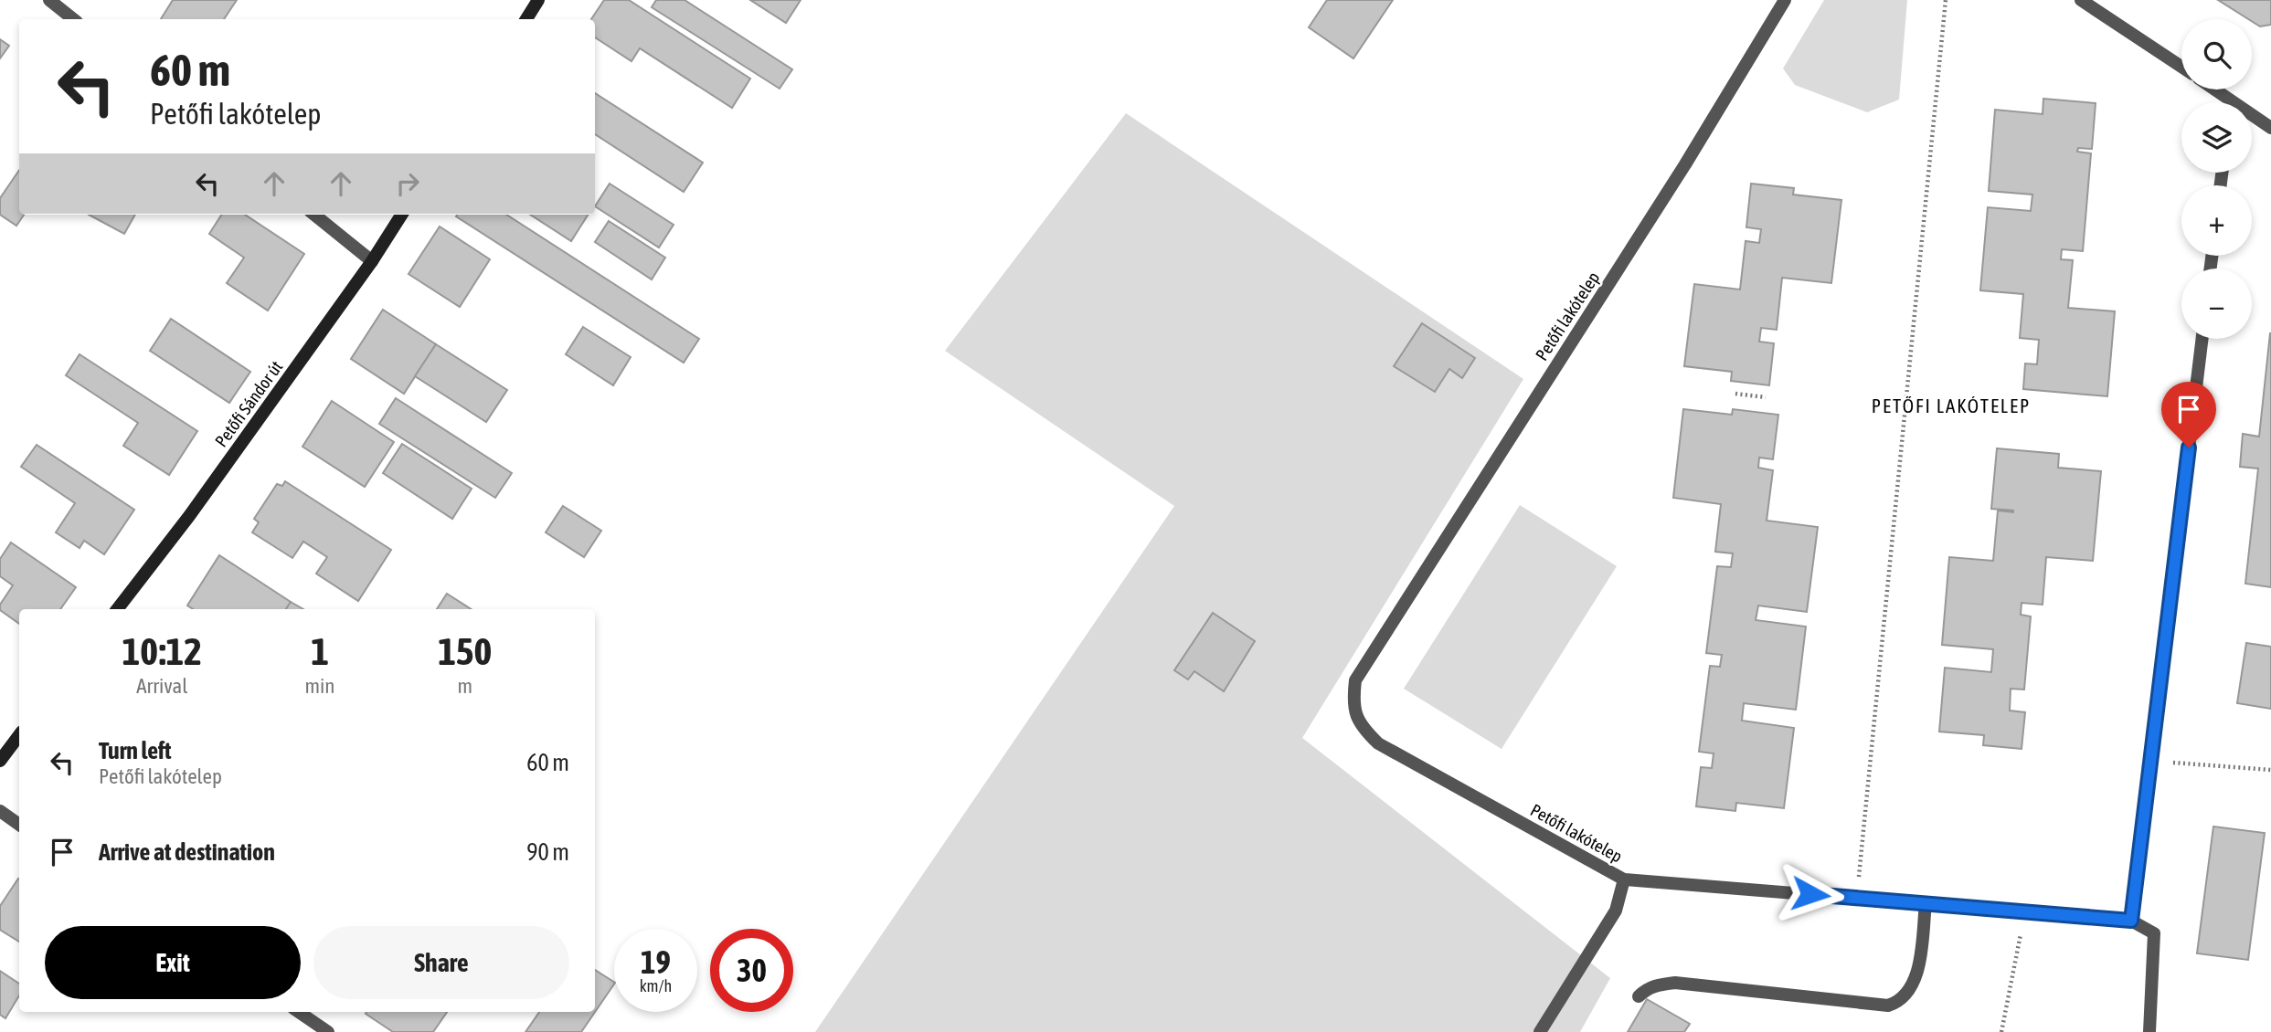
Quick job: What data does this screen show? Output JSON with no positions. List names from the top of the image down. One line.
{"streets":{"main road":["Petőfi Sándor út"],"street":["Petőfi lakótelep"]},"districts":["PETŐFI LAKÓTELEP"],"page":{"map_buttons":["+","−"],"turn":["60 m","Petőfi lakótelep"],"eta":["10:12","Arrival","1","min","150","m"],"list":[{"name":"Turn left","note":"Petőfi lakótelep","value":"60 m"},{"name":"Arrive at destination","value":"90 m"}],"buttons":["Exit","Share"],"speed":"19 km/h","limit":"30"}}
